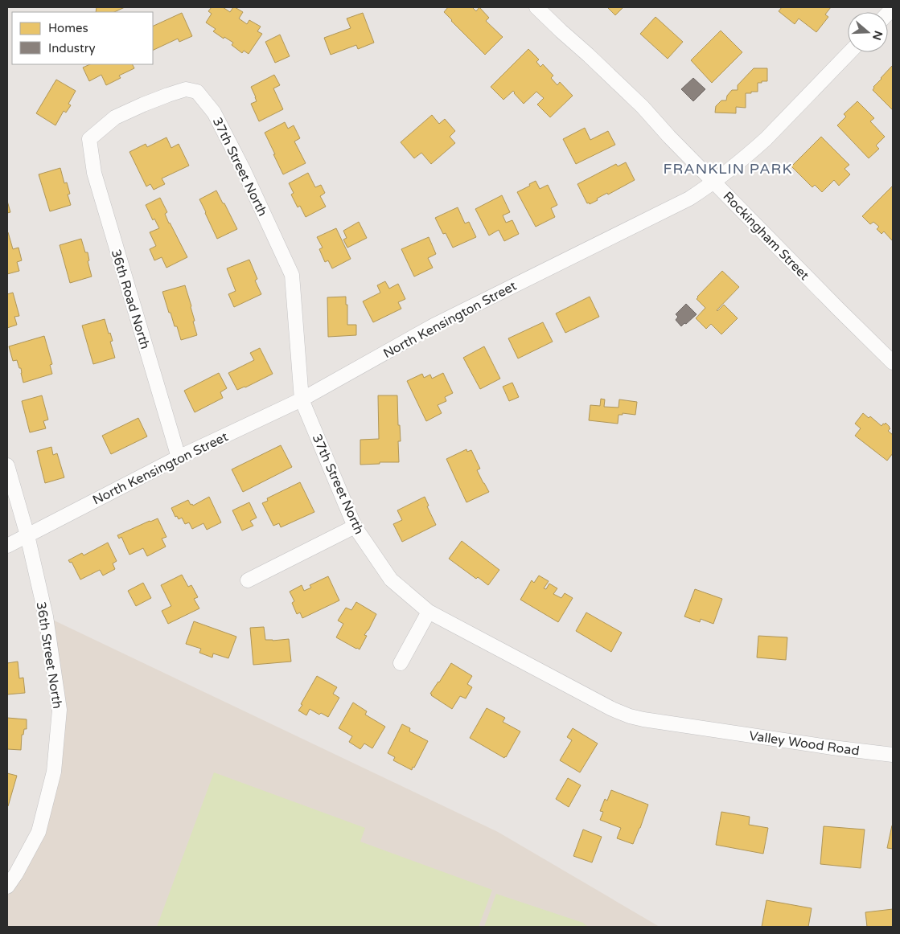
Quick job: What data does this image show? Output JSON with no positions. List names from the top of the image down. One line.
{"streets":{"street":["37th Street North","Rockingham Street","36th Road North","North Kensington Street","36th Street North","Valley Wood Road"]},"crossings":[["37th Street North","36th Road North"],["37th Street North","North Kensington Street"],["37th Street North","Valley Wood Road"],["Rockingham Street","North Kensington Street"],["36th Road North","North Kensington Street"],["North Kensington Street","36th Street North"]],"districts":["FRANKLIN PARK"],"legend":["Homes","Industry"],"north":"right"}
